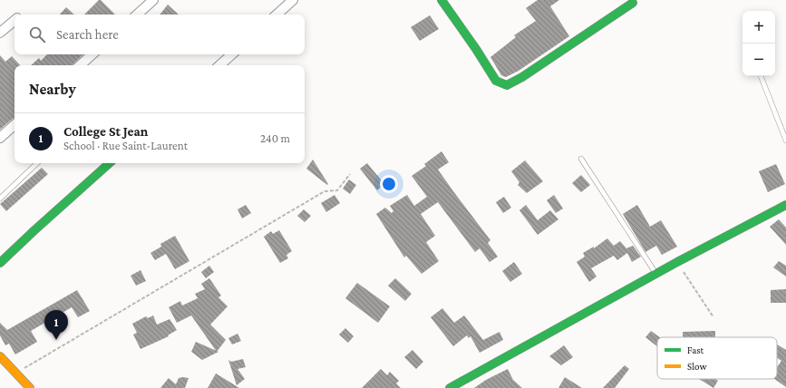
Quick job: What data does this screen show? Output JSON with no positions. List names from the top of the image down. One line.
{"legend":["Fast","Slow"],"page":{"map_buttons":["+","−"],"search":"Search here","heading":"Nearby","list":[{"mark":"1","name":"College St Jean","note":"School · Rue Saint-Laurent","value":"240 m"}],"pins":"1"}}
